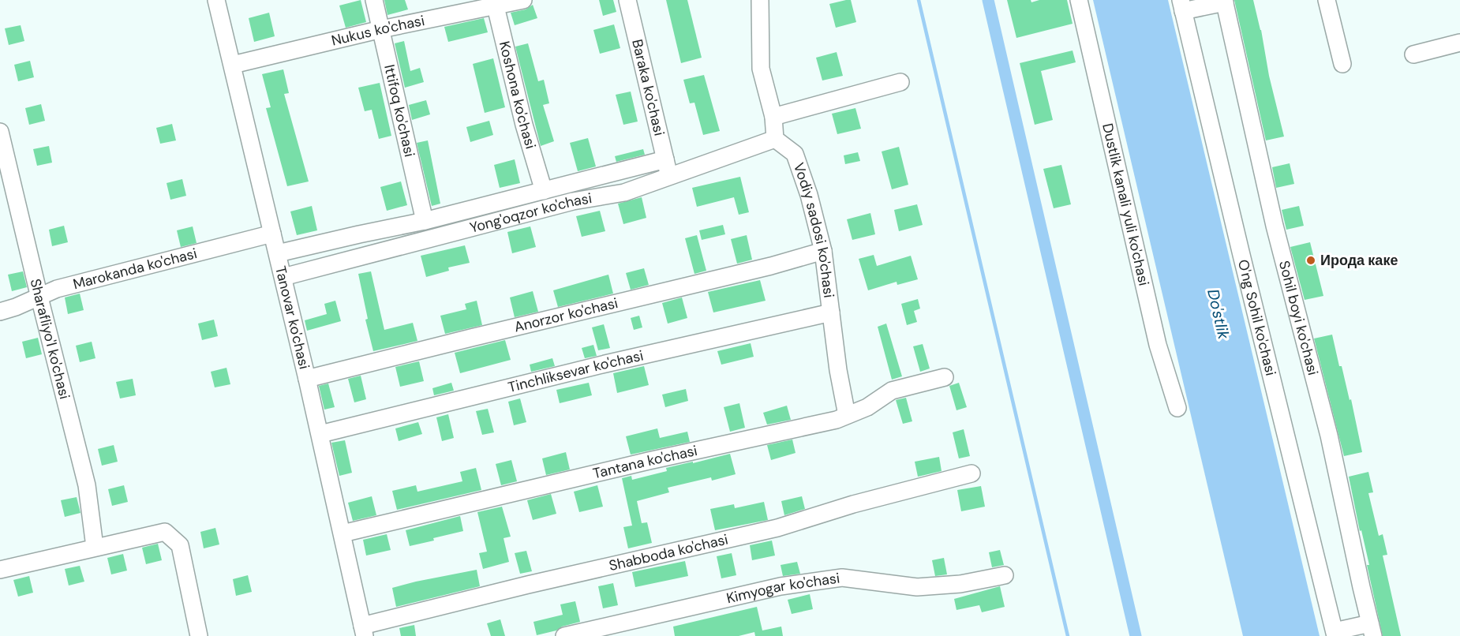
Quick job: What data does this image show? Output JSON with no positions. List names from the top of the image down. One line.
{"streets":{"street":["Nukus ko'chasi","Baraka ko'chasi","Koshona ko'chasi","Ittifoq ko'chasi","Dustlik kanali yuli ko'chasi","Yong'oqzor ko'chasi","Vodiy sadosi ko'chasi","Marokanda ko'chasi","Anorzor ko'chasi","Tanovar ko'chasi","O'ng Sohil ko'chasi","Sohil boyi ko'chasi","Sharafliyo'l ko'chasi","Tinchliksevar ko'chasi","Tantana ko'chasi","Shabboda ko'chasi","Kimyogar ko'chasi"]},"crossings":[["Nukus ko'chasi","Koshona ko'chasi"],["Nukus ko'chasi","Ittifoq ko'chasi"],["Nukus ko'chasi","Tanovar ko'chasi"],["Baraka ko'chasi","Yong'oqzor ko'chasi"],["Yong'oqzor ko'chasi","Vodiy sadosi ko'chasi"],["Yong'oqzor ko'chasi","Tanovar ko'chasi"],["Vodiy sadosi ko'chasi","Anorzor ko'chasi"],["Vodiy sadosi ko'chasi","Tinchliksevar ko'chasi"],["Vodiy sadosi ko'chasi","Tantana ko'chasi"],["Marokanda ko'chasi","Tanovar ko'chasi"],["Marokanda ko'chasi","Sharafliyo'l ko'chasi"],["Anorzor ko'chasi","Tanovar ko'chasi"],["Tanovar ko'chasi","Tinchliksevar ko'chasi"],["Tanovar ko'chasi","Tantana ko'chasi"],["Tanovar ko'chasi","Shabboda ko'chasi"]],"water":["Do'stlik"],"places":["Ирода каке"]}
